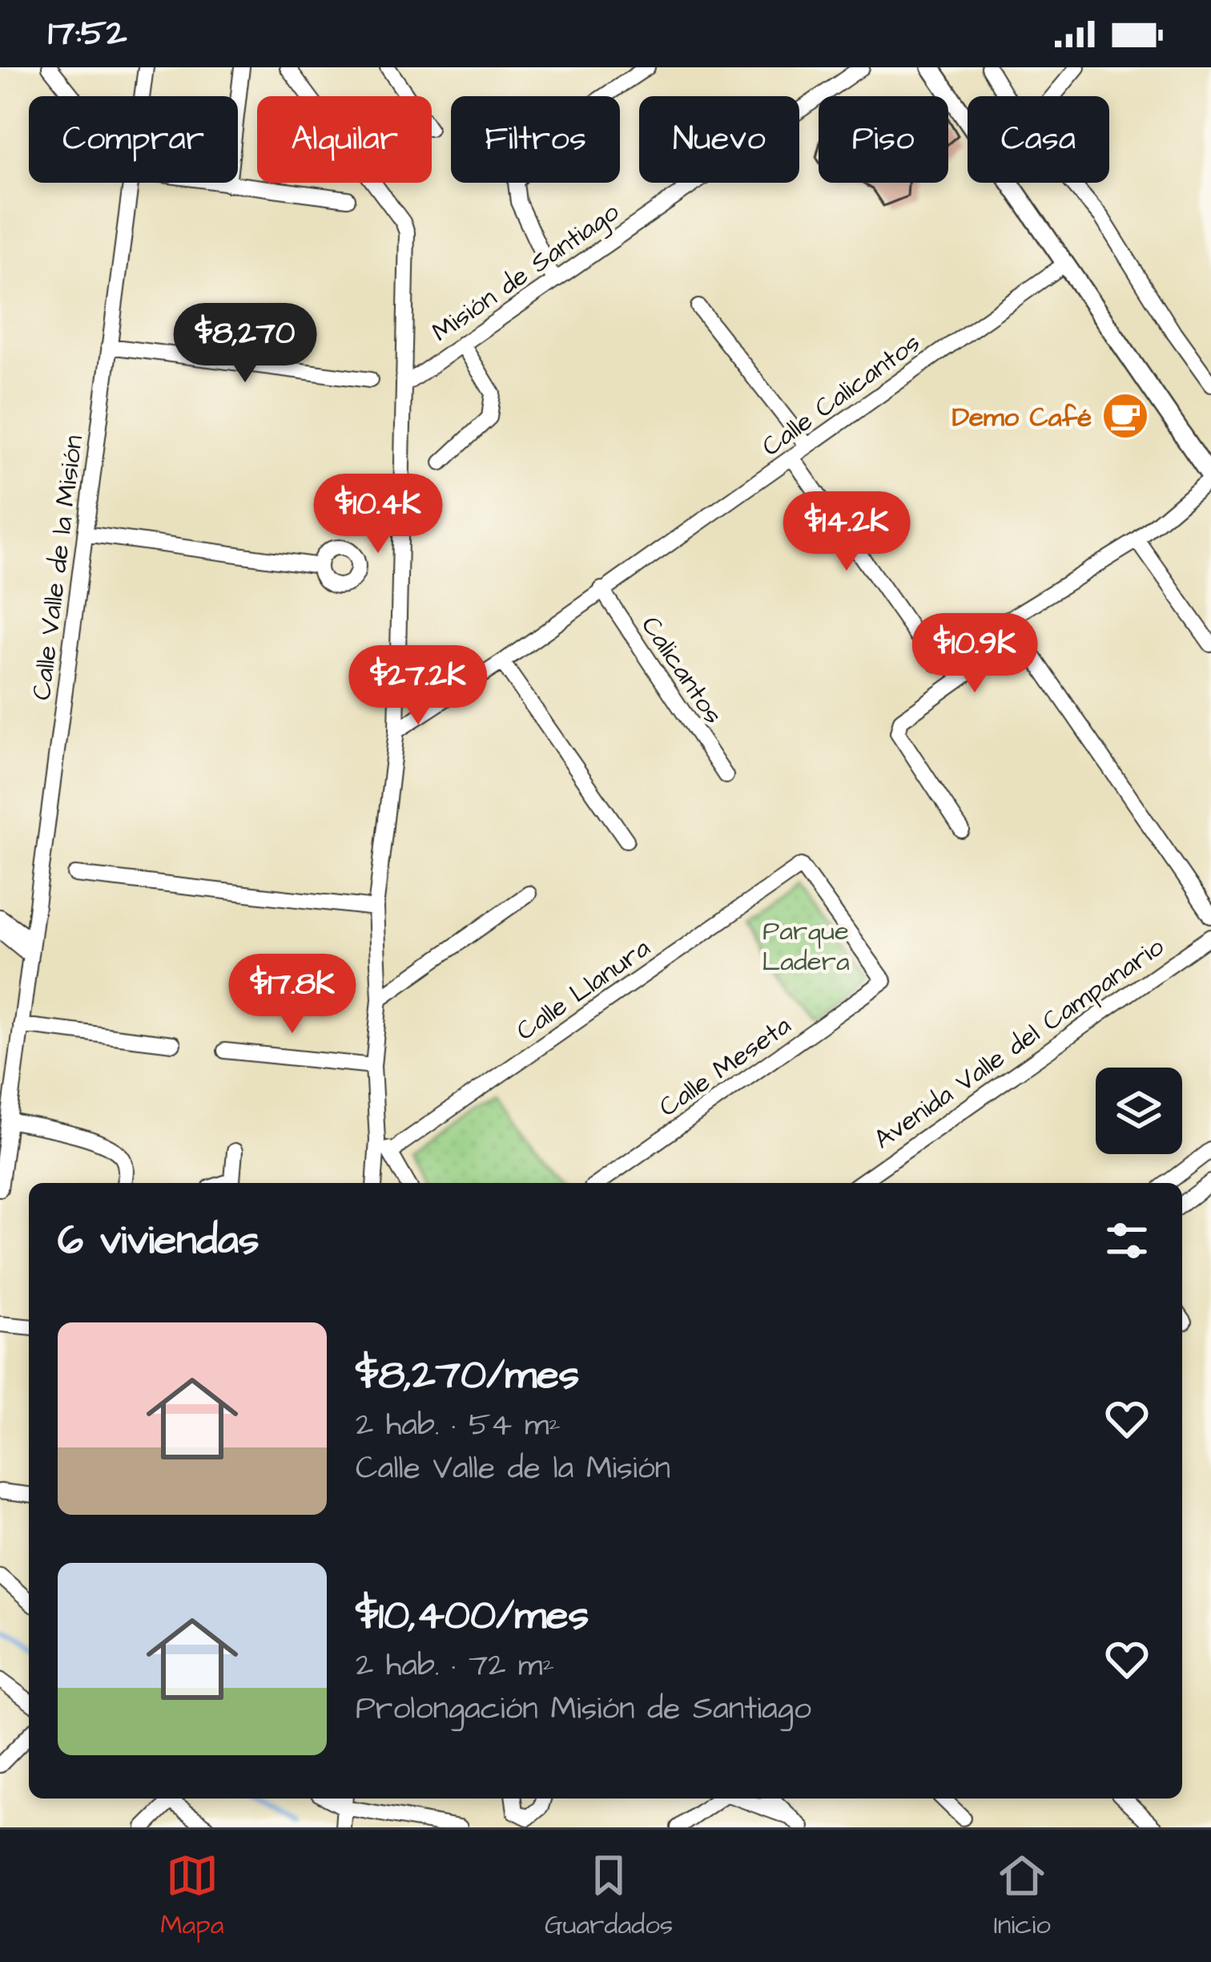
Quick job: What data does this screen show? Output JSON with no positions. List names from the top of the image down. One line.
{"streets":{"street":["Misión de Santiago","Calle Calicantos","Calle Valle de la Misión","Calicantos","Calle Llanura","Avenida Valle del Campanario","Calle Meseta"]},"crossings":[["Calle Calicantos","Calicantos"],["Calle Llanura","Calle Meseta"]],"parks":["Parque Ladera"],"places":{"cafe":["Demo Café"]},"page":{"status":"17:52","chip":["Comprar","Alquilar","Filtros","Nuevo","Piso","Casa"],"price":["$8,270","$10.4K","$14.2K","$10.9K","$27.2K","$17.8K"],"heading":"6 viviendas","list":[{"name":"$8,270/mes","note":"2 hab. · 54 m² · Calle Valle de la Misión"},{"name":"$10,400/mes","note":"2 hab. · 72 m² · Prolongación Misión de Santiago"}],"tabs":["Mapa","Guardados","Inicio"]}}
